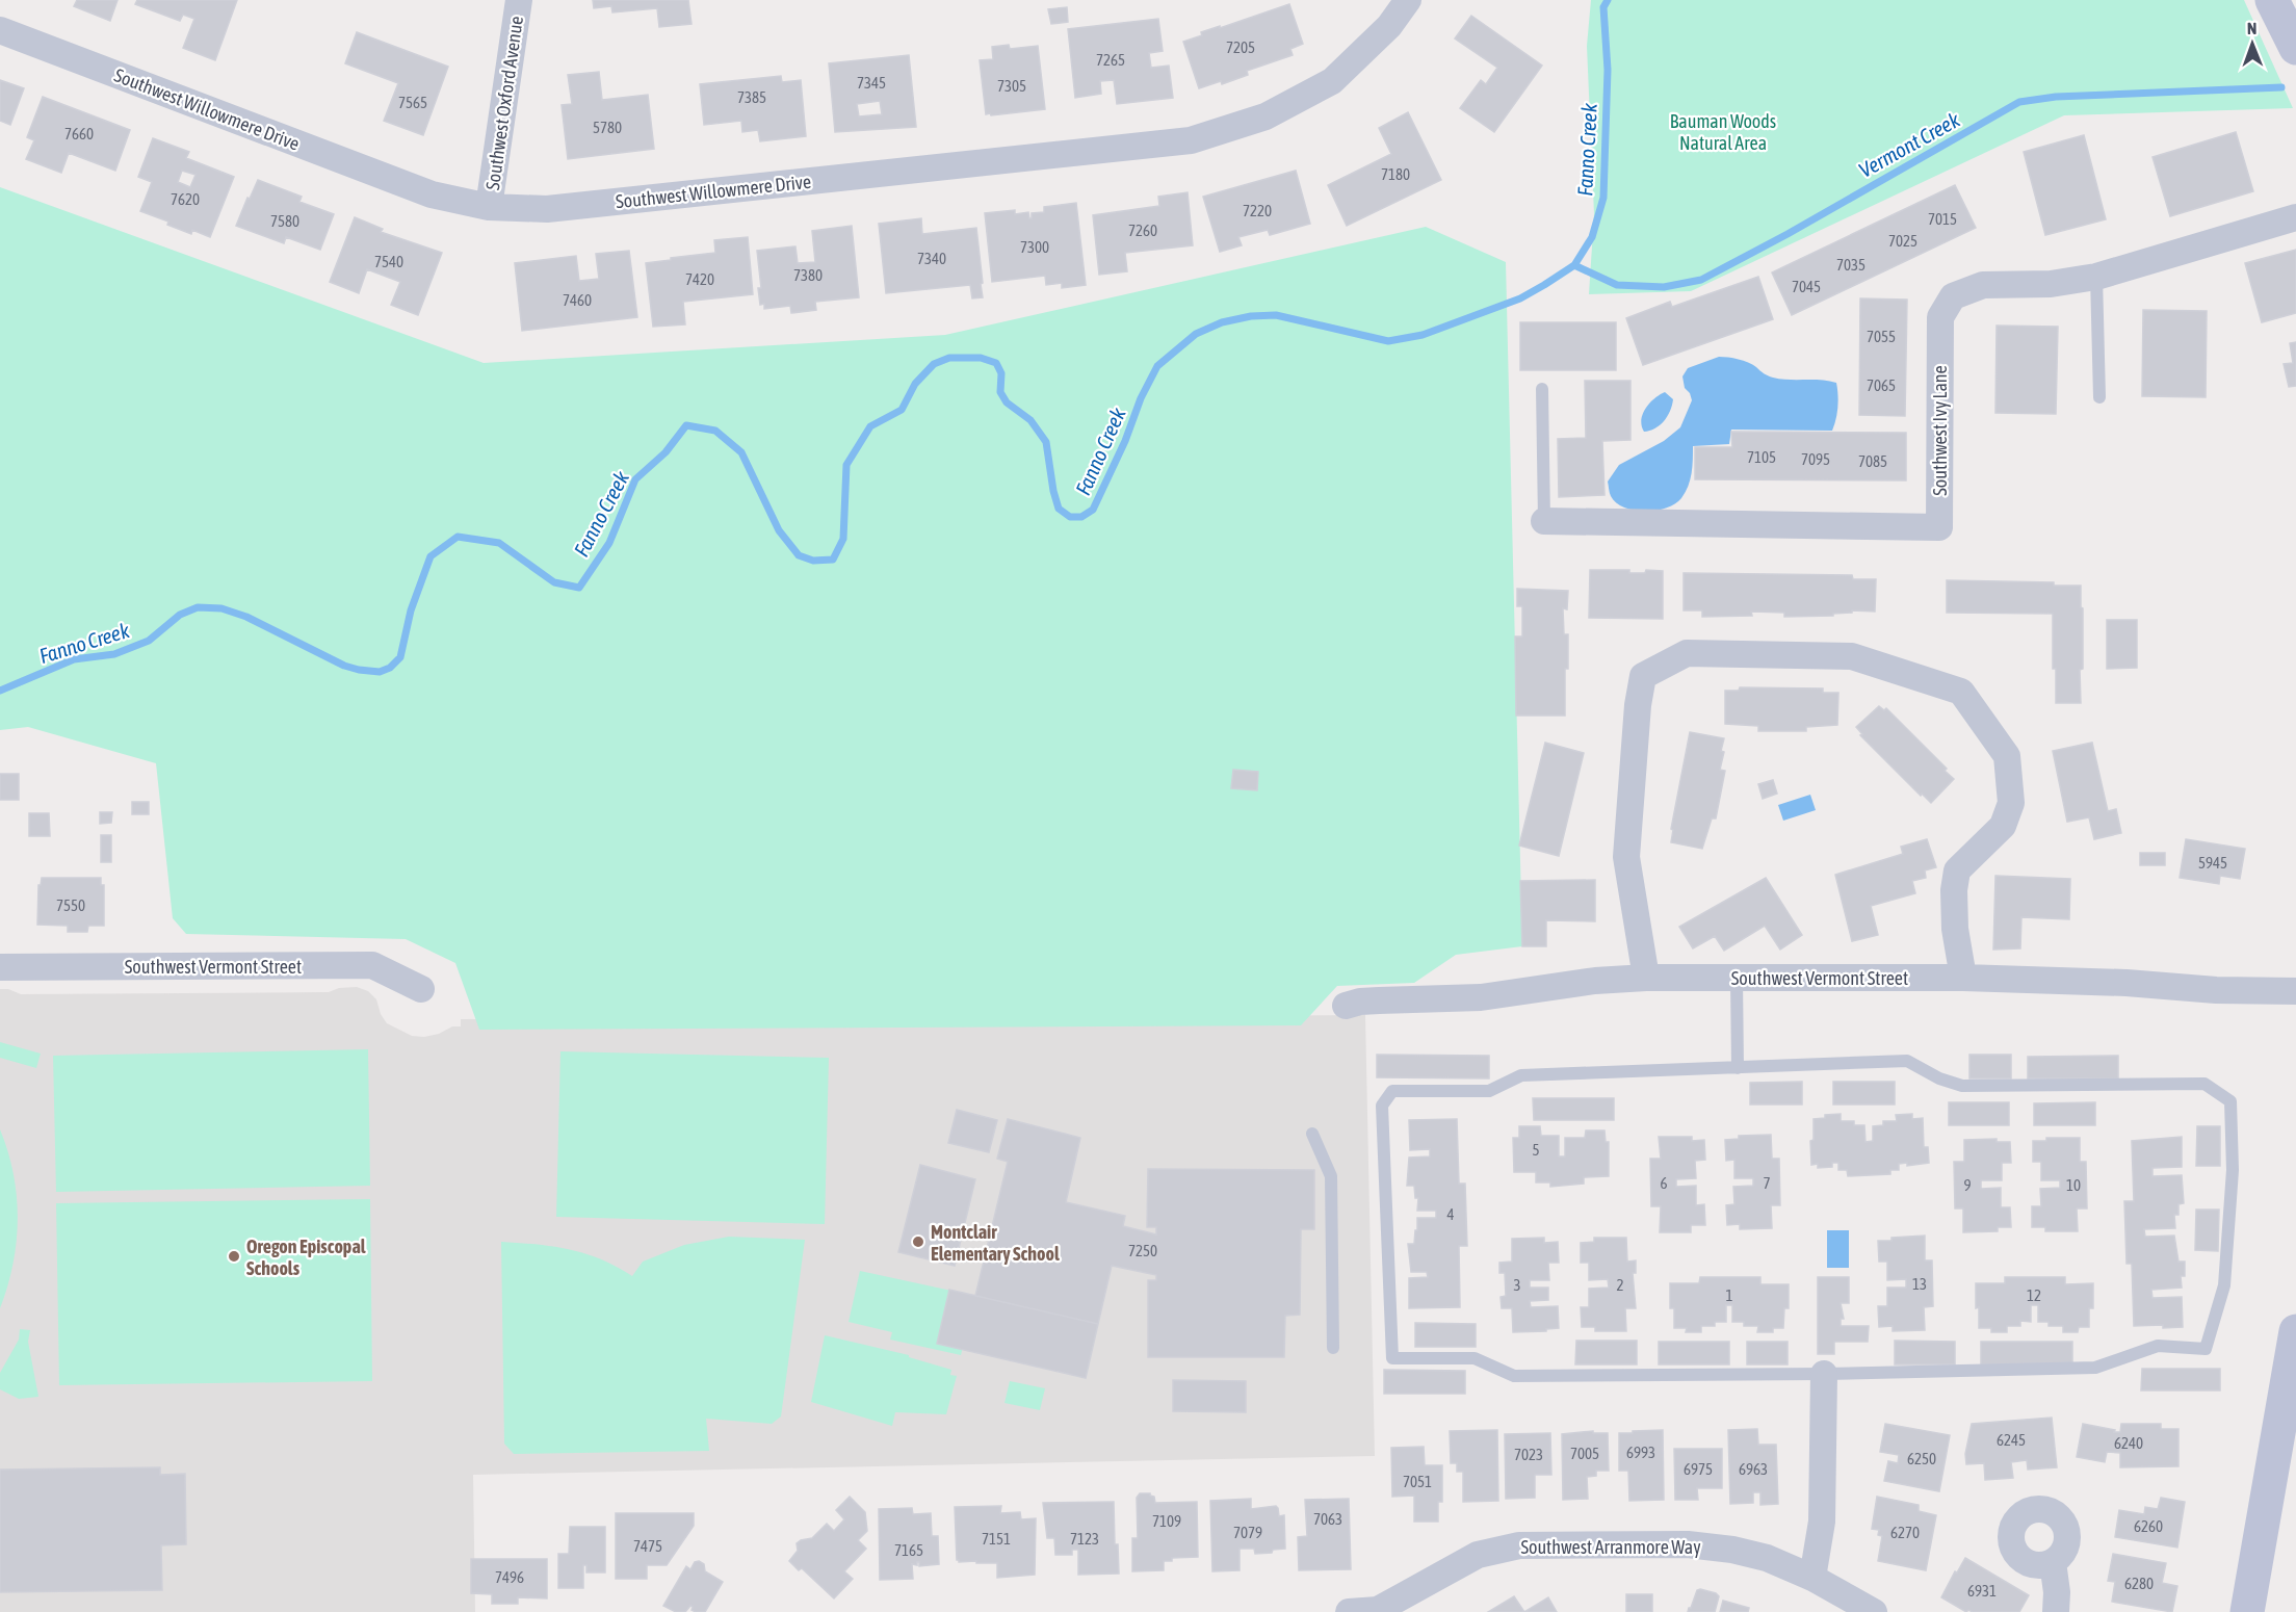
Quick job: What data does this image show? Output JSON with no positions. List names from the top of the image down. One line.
{"streets":{"street":["Southwest Oxford Avenue","Southwest Willowmere Drive","Southwest Ivy Lane","Southwest Vermont Street","Southwest Arranmore Way"]},"crossings":[["Southwest Oxford Avenue","Southwest Willowmere Drive"]],"water":["Vermont Creek","Fanno Creek"],"parks":["Bauman Woods Natural Area"],"places":["Montclair Elementary School","Oregon Episcopal Schools"],"house_numbers":["7205","7265","7345","7305","7385","7565","5780","7660","7180","7620","7220","7015","7580","7260","7025","7300","7340","7540","7035","7380","7420","7045","7460","7055","7065","7105","7095","7085","5945","7550","5","6","7","9","10","4","7250","13","3","2","1","12","6245","6240","6993","7005","7023","6250","6975","6963","7051","7063","7109","6260","7079","6270","7151","7123","7475","7165","7496","6280","6931"],"north":"top"}
